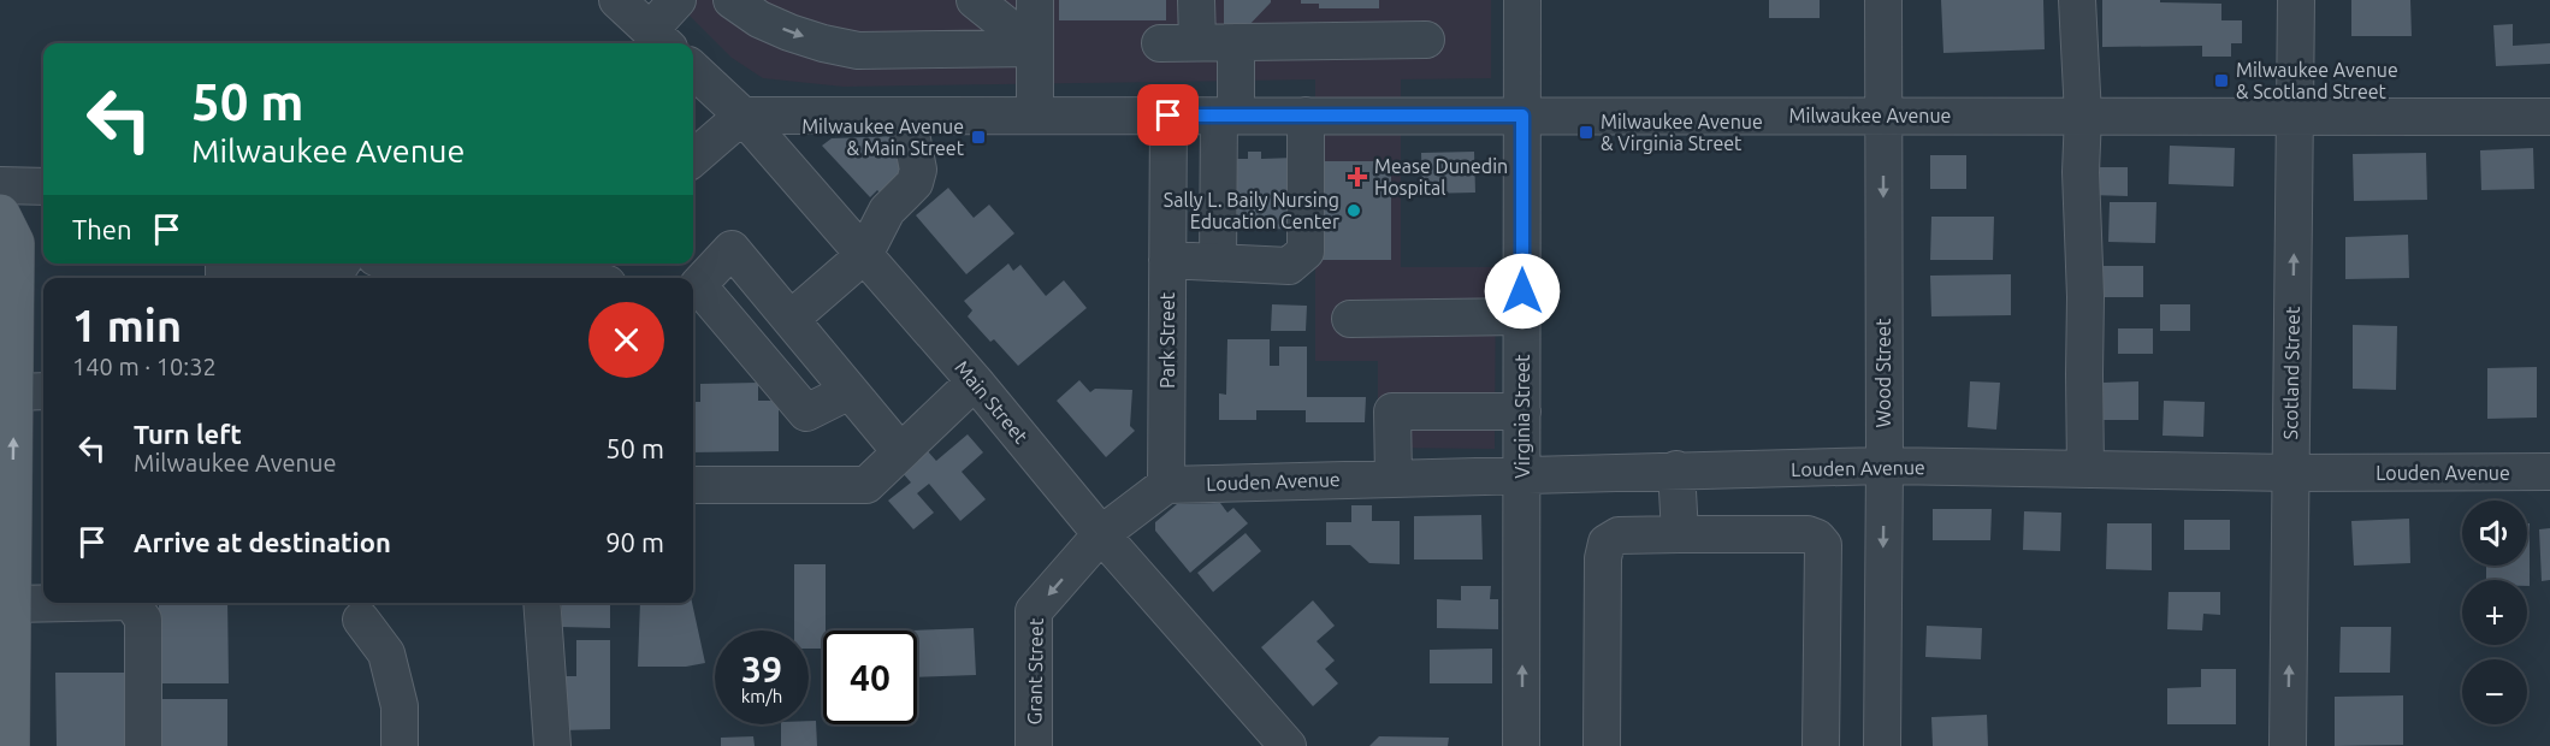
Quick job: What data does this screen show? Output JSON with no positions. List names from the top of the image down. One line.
{"streets":{"street":["Milwaukee Avenue","Park Street","Wood Street","Scotland Street","Main Street","Virginia Street","Louden Avenue","Grant Street"]},"crossings":[["Milwaukee Avenue","Park Street"],["Milwaukee Avenue","Wood Street"],["Milwaukee Avenue","Scotland Street"],["Milwaukee Avenue","Main Street"],["Milwaukee Avenue","Virginia Street"],["Park Street","Louden Avenue"],["Wood Street","Louden Avenue"],["Scotland Street","Louden Avenue"],["Main Street","Grant Street"],["Virginia Street","Louden Avenue"]],"one_way":["Virginia Street","Grant Street"],"places":{"transit":["Milwaukee Avenue & Scotland Street","Milwaukee Avenue & Virginia Street","Milwaukee Avenue & Main Street"],"health":["Mease Dunedin Hospital"],"other":["Sally L. Baily Nursing Education Center"]},"page":{"turn":["50 m","Milwaukee Avenue"],"then":"Then","heading":["1 min","140 m · 10:32"],"list":[{"name":"Turn left","note":"Milwaukee Avenue","value":"50 m"},{"name":"Arrive at destination","value":"90 m"}],"map_buttons":["+","−"],"speed":"39 km/h","limit":"40"}}
